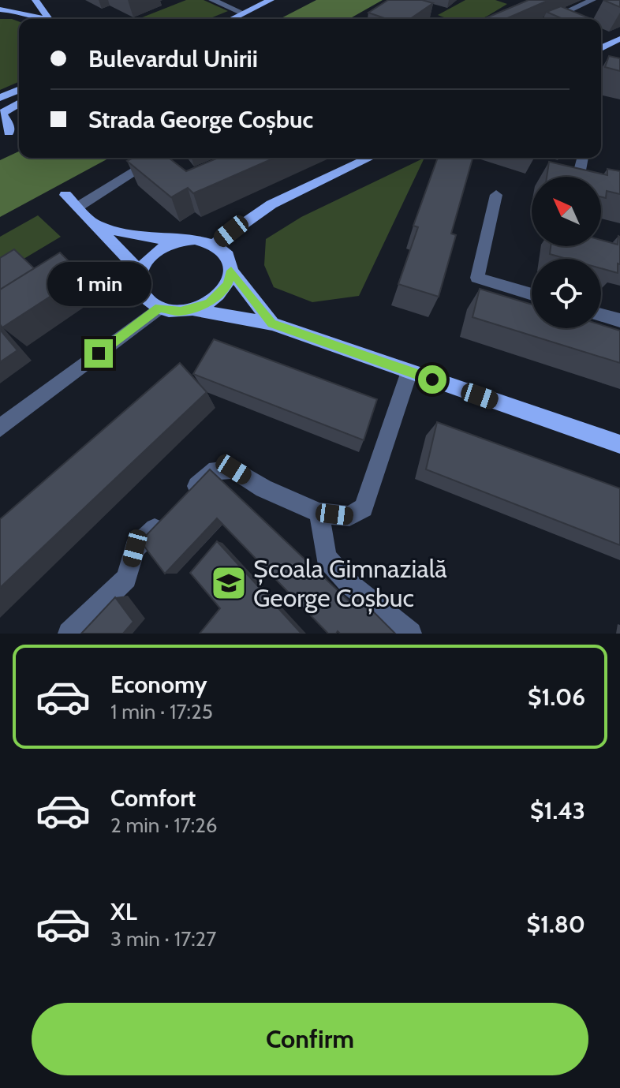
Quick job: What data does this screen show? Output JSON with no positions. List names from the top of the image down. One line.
{"places":{"school or university":["Școala Gimnazială George Coșbuc"]},"north":"top left","page":{"banner":["Bulevardul Unirii","Strada George Coșbuc"],"bubble":"1 min","list":[{"name":"Economy","note":"1 min · 17:25","value":"$1.06"},{"name":"Comfort","note":"2 min · 17:26","value":"$1.43"},{"name":"XL","note":"3 min · 17:27","value":"$1.80"}],"buttons":"Confirm"}}
